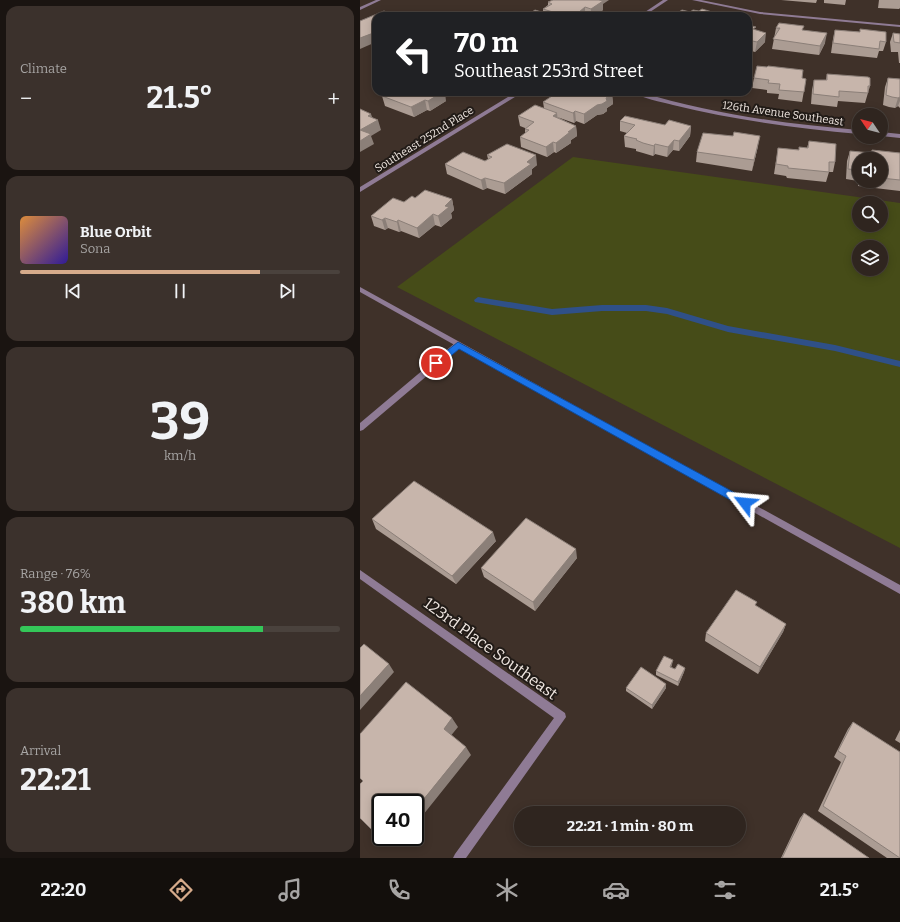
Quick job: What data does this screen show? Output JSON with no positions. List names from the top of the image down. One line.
{"streets":{"street":["126th Avenue Southeast","Southeast 252nd Place","123rd Place Southeast"]},"north":"top left","page":{"tile":["Climate",["39","km/h"],["Range · 76%","380 km"],["Arrival","22:21"]],"turn":["70 m","Southeast 253rd Street"],"heat":["−","21.5°","+"],"song":["Blue Orbit","Sona"],"limit":"40","trip":"22:21 · 1 min · 80 m","tabs":["22:20","21.5°"]}}
